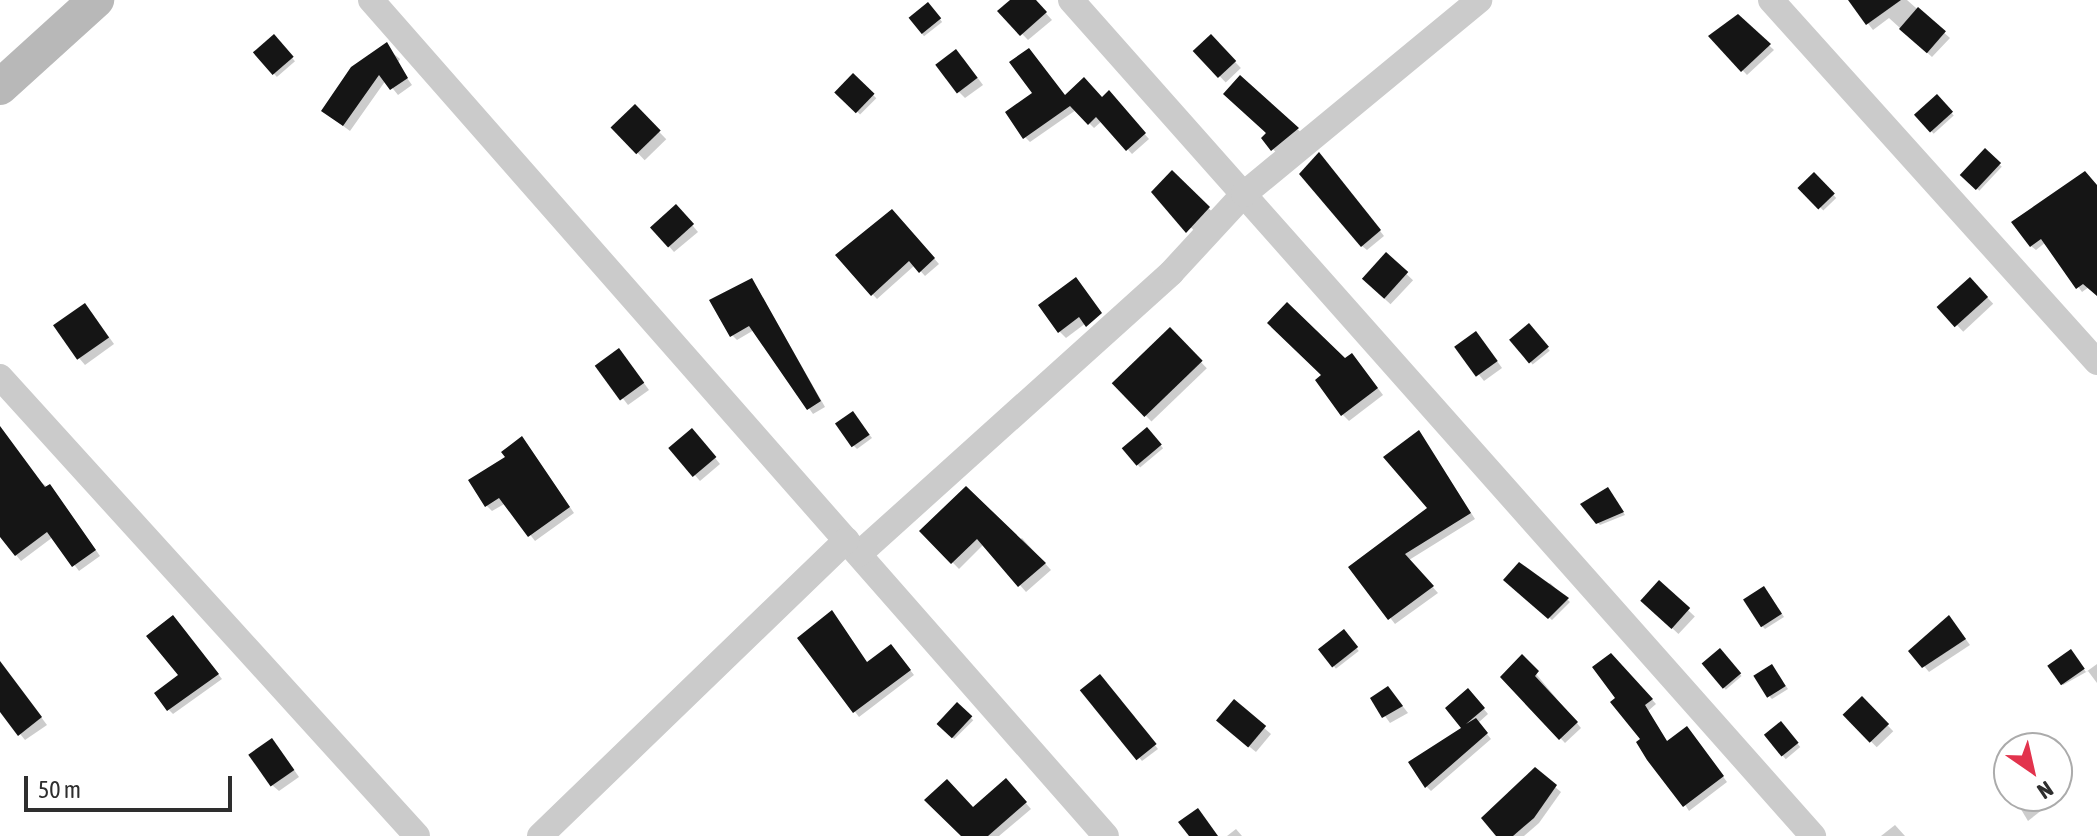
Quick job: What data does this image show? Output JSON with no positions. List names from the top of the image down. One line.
{"scale_bar":"50 m","north":"bottom right"}
